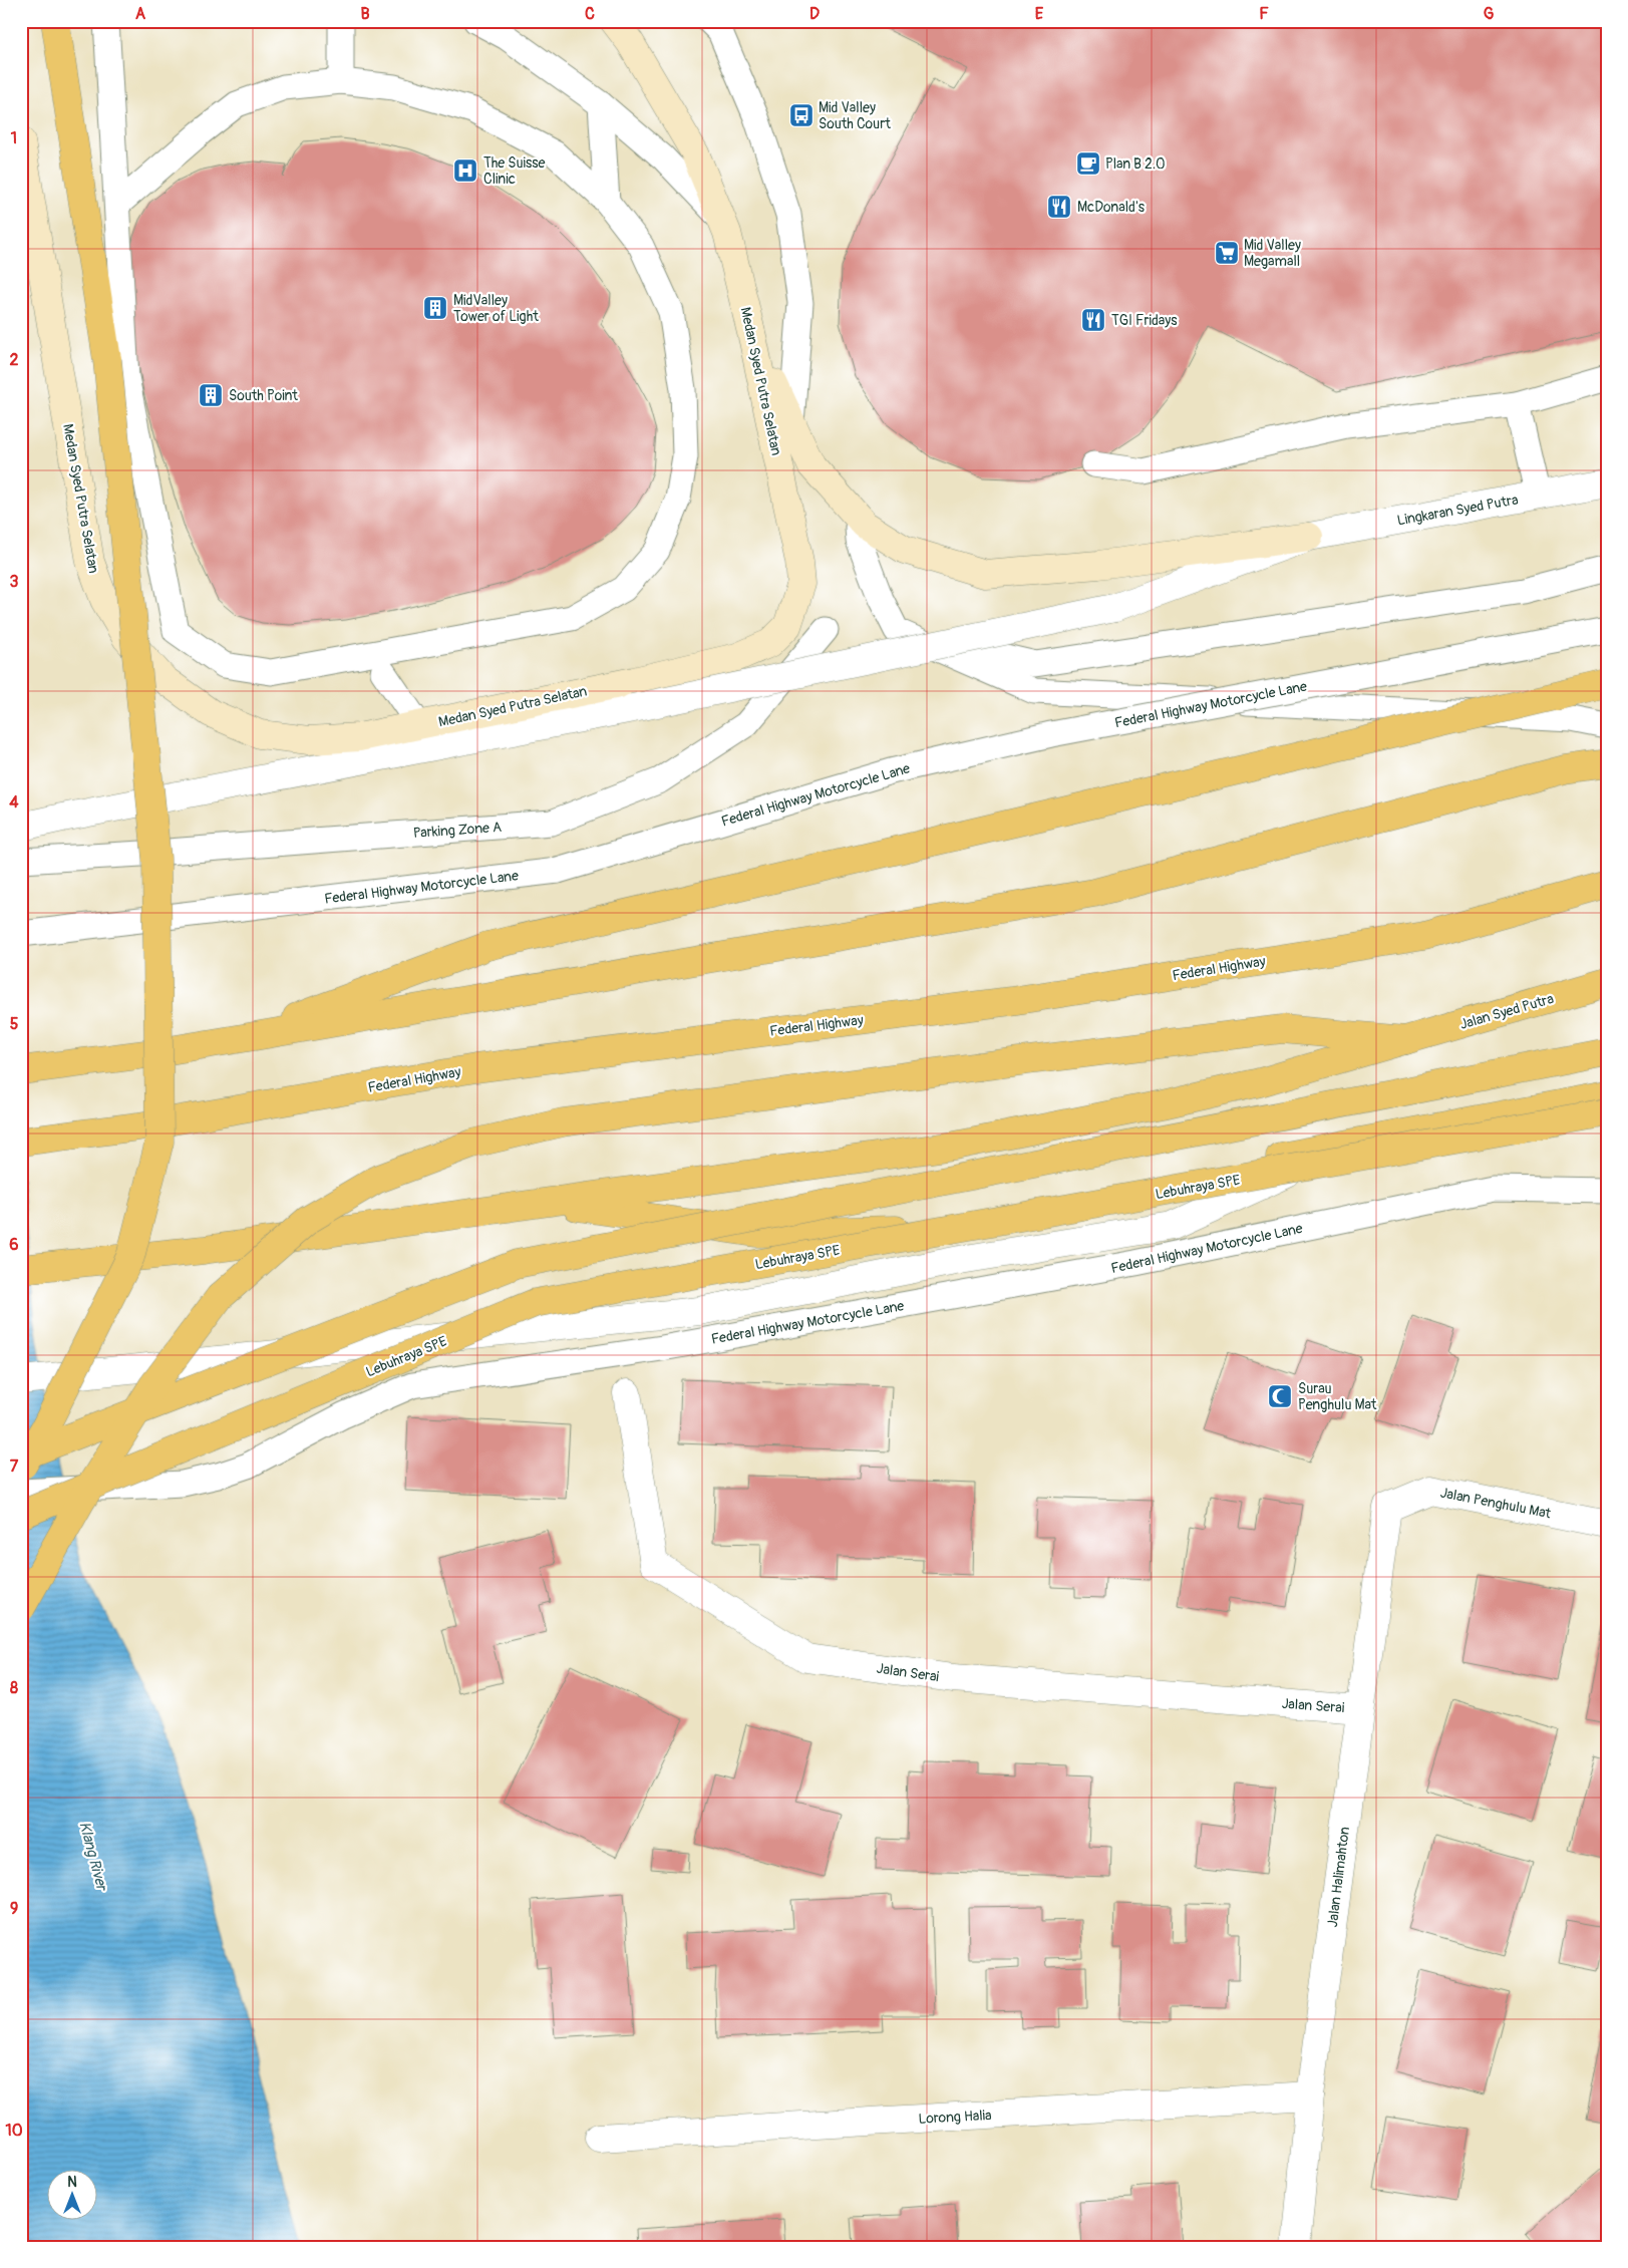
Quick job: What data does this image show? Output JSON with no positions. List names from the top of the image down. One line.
{"streets":{"main road":["Medan Syed Putra Selatan","Federal Highway","Jalan Syed Putra","Lebuhraya SPE"],"street":["Lingkaran Syed Putra","Jalan Penghulu Mat","Jalan Serai","Jalan Halimahton","Lorong Halia"],"lane":["Federal Highway Motorcycle Lane","Parking Zone A"]},"crossings":[["Jalan Penghulu Mat","Jalan Halimahton"],["Jalan Serai","Jalan Halimahton"],["Jalan Halimahton","Lorong Halia"]],"water":["Klang River"],"places":{"bus stop":["Mid Valley South Court"],"cafe":["Plan B 2.0"],"hospital":["The Suisse Clinic"],"restaurant":["McDonald's","TGI Fridays"],"supermarket":["Mid Valley Megamall"],"building":["MidValley Tower of Light","South Point"],"mosque":["Surau Penghulu Mat"]},"north":"top","grid":{"columns":["A","B","C","D","E","F","G"],"rows":["1","2","3","4","5","6","7","8","9","10"]}}
